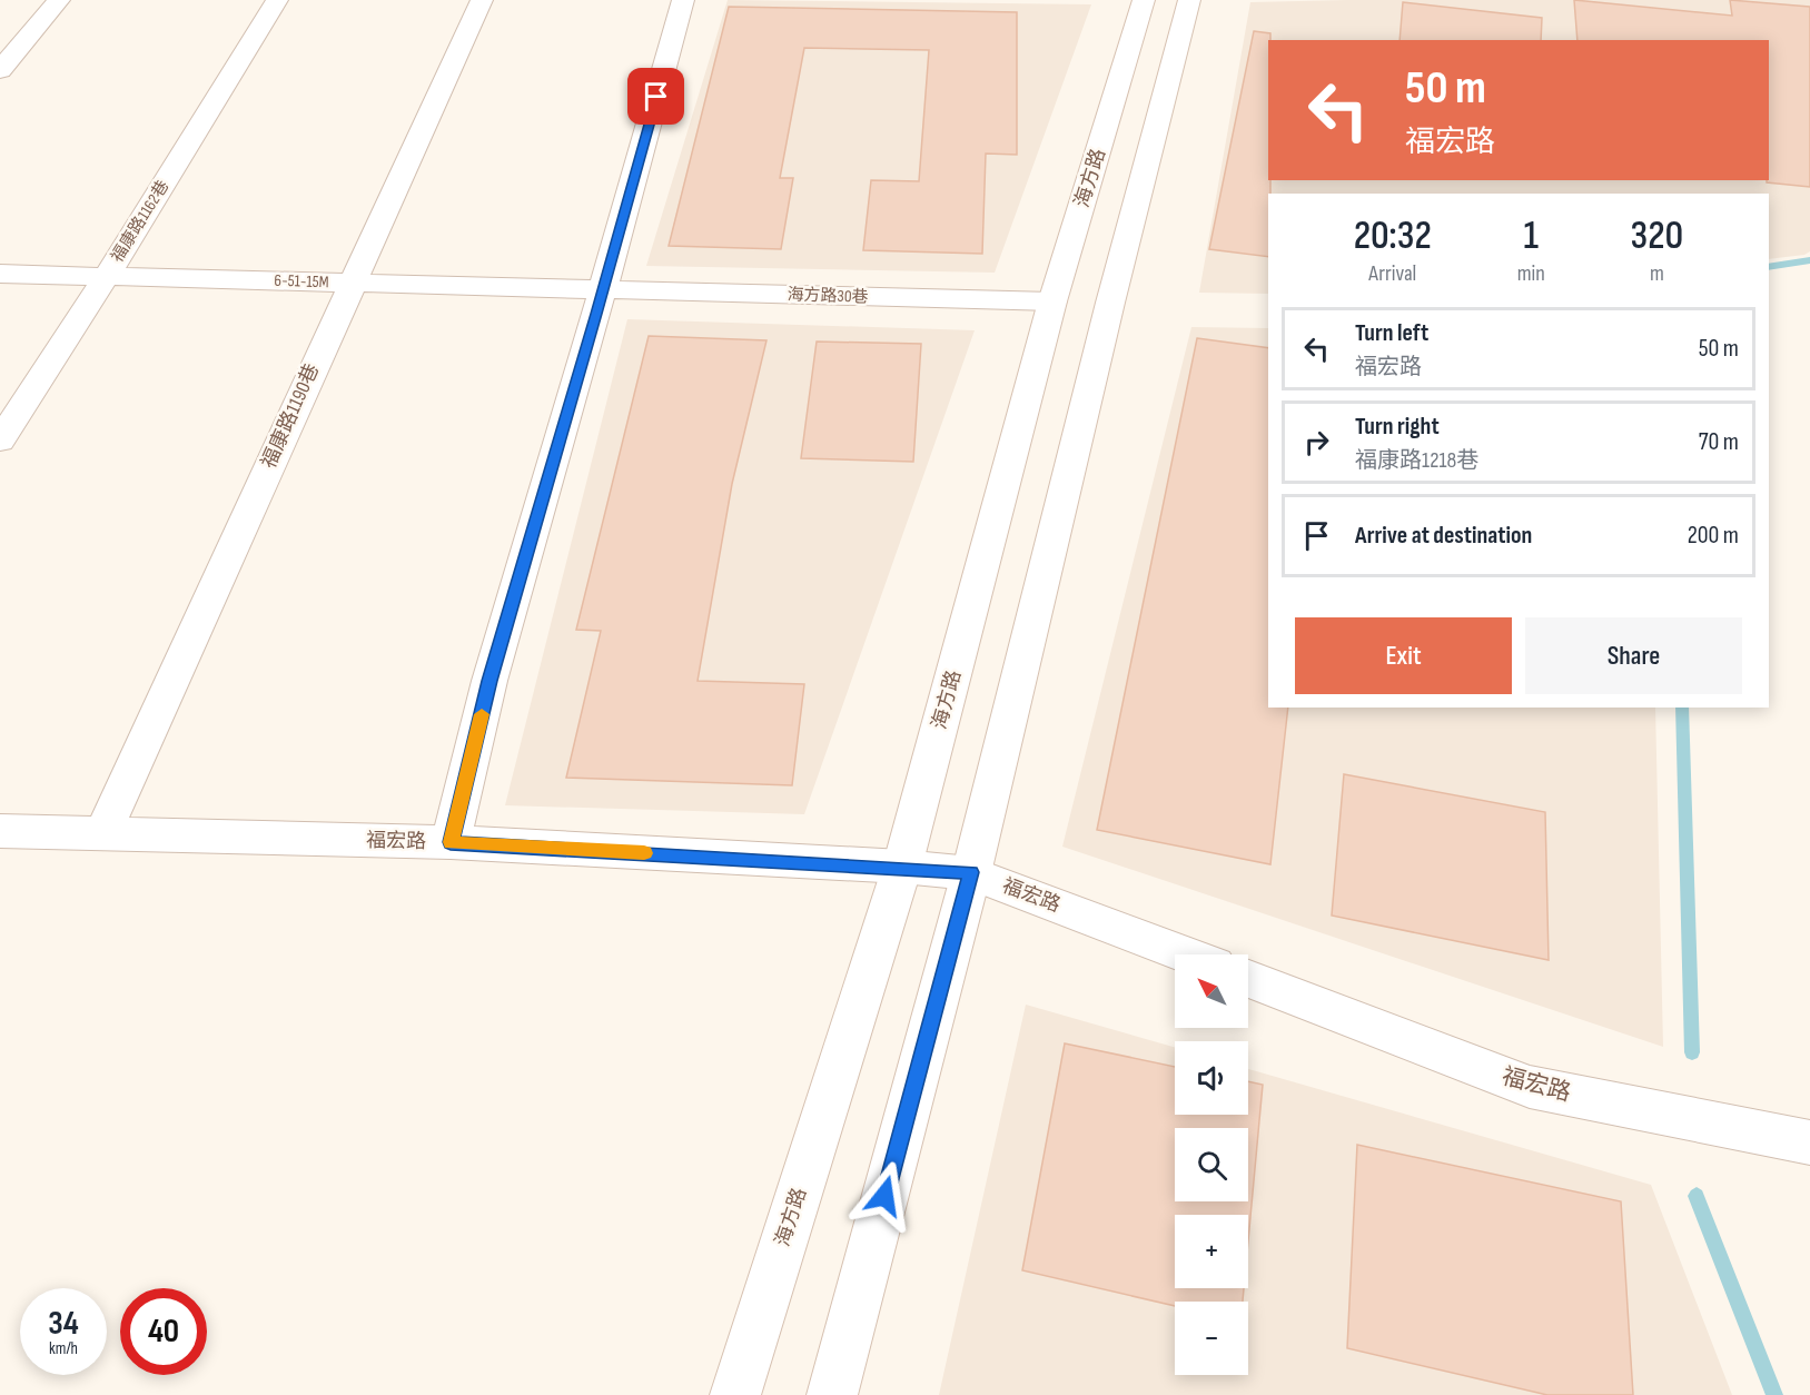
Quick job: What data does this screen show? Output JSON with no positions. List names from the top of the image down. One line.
{"streets":{"street":["海方路","福康路1162巷","6-51-15M","海方路30巷","福康路1190巷","福宏路"]},"crossings":[["海方路","海方路30巷"],["海方路","福宏路"],["福康路1162巷","6-51-15M"],["6-51-15M","海方路30巷"],["6-51-15M","福康路1190巷"],["福康路1190巷","福宏路"]],"north":"top left","page":{"turn":["50 m","福宏路"],"eta":["20:32","Arrival","1","min","320","m"],"list":[{"name":"Turn left","note":"福宏路","value":"50 m"},{"name":"Turn right","note":"福康路1218巷","value":"70 m"},{"name":"Arrive at destination","value":"200 m"}],"buttons":["Exit","Share"],"map_buttons":["+","−"],"speed":"34 km/h","limit":"40"}}
